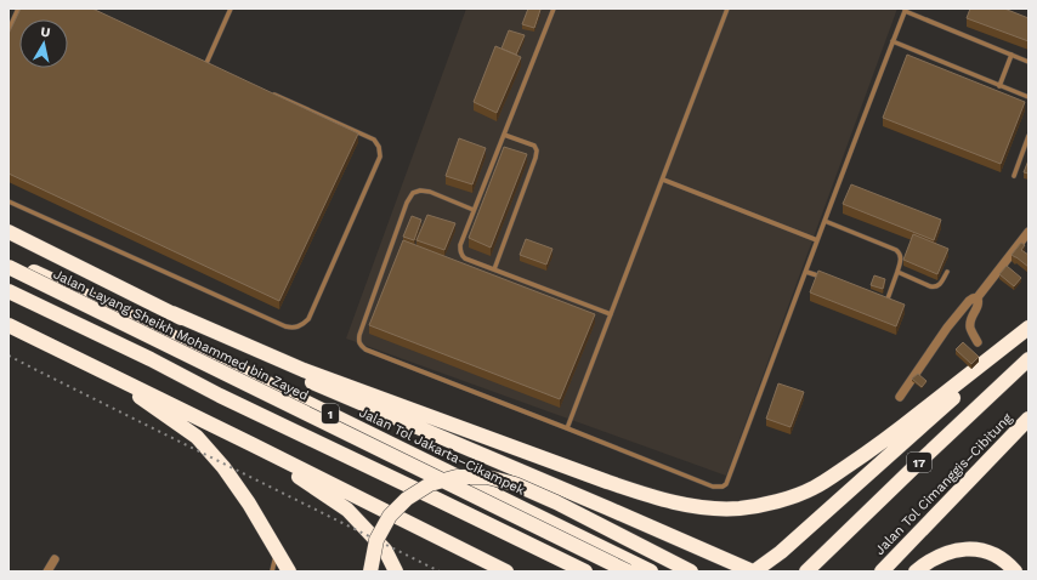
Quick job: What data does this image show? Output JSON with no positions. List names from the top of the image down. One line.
{"streets":{"highway":["Jalan Layang Sheikh Mohammed bin Zayed","1","Jalan Tol Jakarta–Cikampek","17","Jalan Tol Cimanggis–Cibitung"]},"north":"top"}
